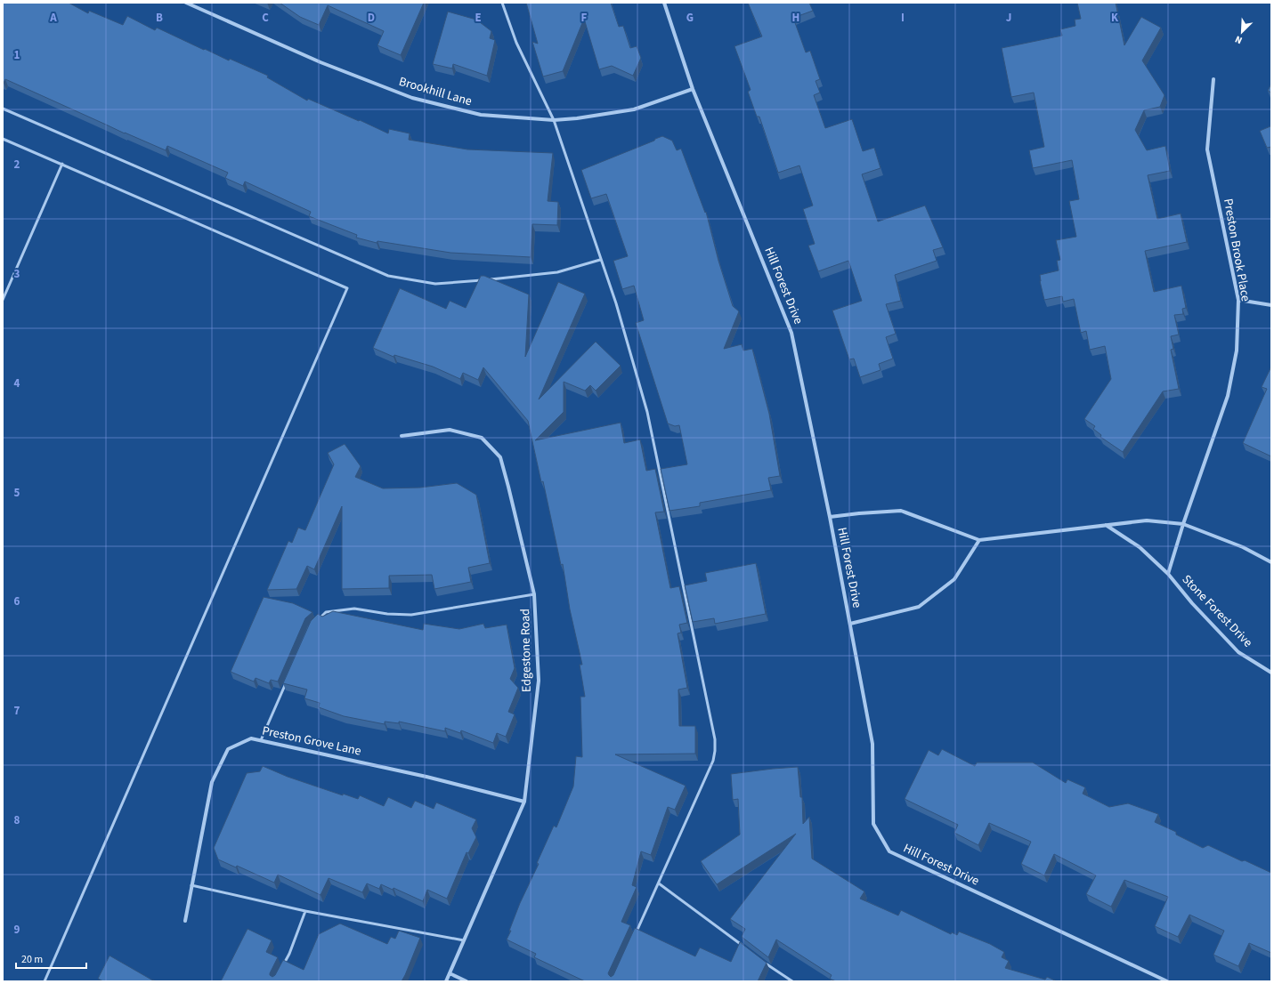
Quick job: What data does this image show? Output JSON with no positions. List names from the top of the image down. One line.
{"streets":{"street":["Brookhill Lane","Preston Brook Place","Hill Forest Drive","Stone Forest Drive","Edgestone Road","Preston Grove Lane"]},"crossings":[["Brookhill Lane","Hill Forest Drive"],["Preston Brook Place","Stone Forest Drive"],["Edgestone Road","Preston Grove Lane"]],"scale_bar":"20 m","north":"bottom left","grid":{"columns":["A","B","C","D","E","F","G","H","I","J","K"],"rows":["1","2","3","4","5","6","7","8","9"]}}
